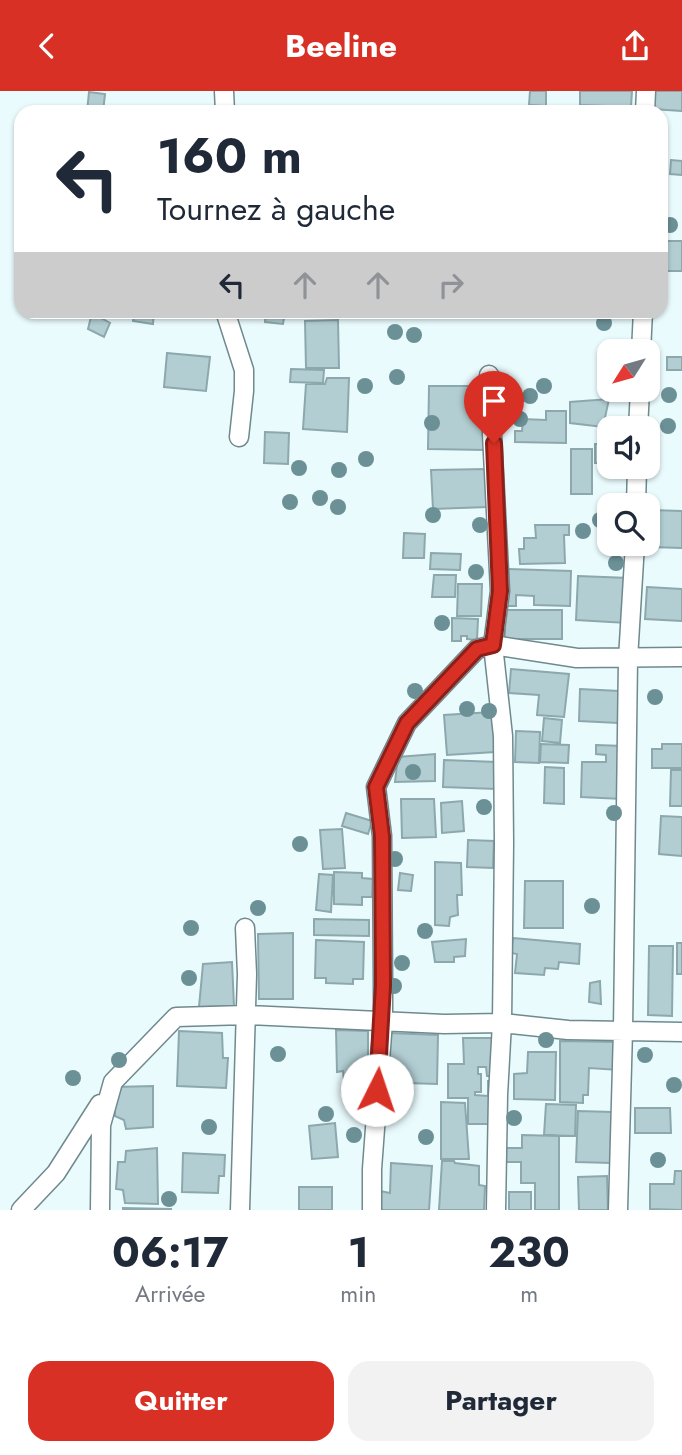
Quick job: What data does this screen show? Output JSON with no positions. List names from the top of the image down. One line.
{"north":"bottom left","page":{"header":"Beeline","turn":["160 m","Tournez à gauche"],"eta":["06:17","Arrivée","1","min","230","m"],"buttons":["Quitter","Partager"]}}
